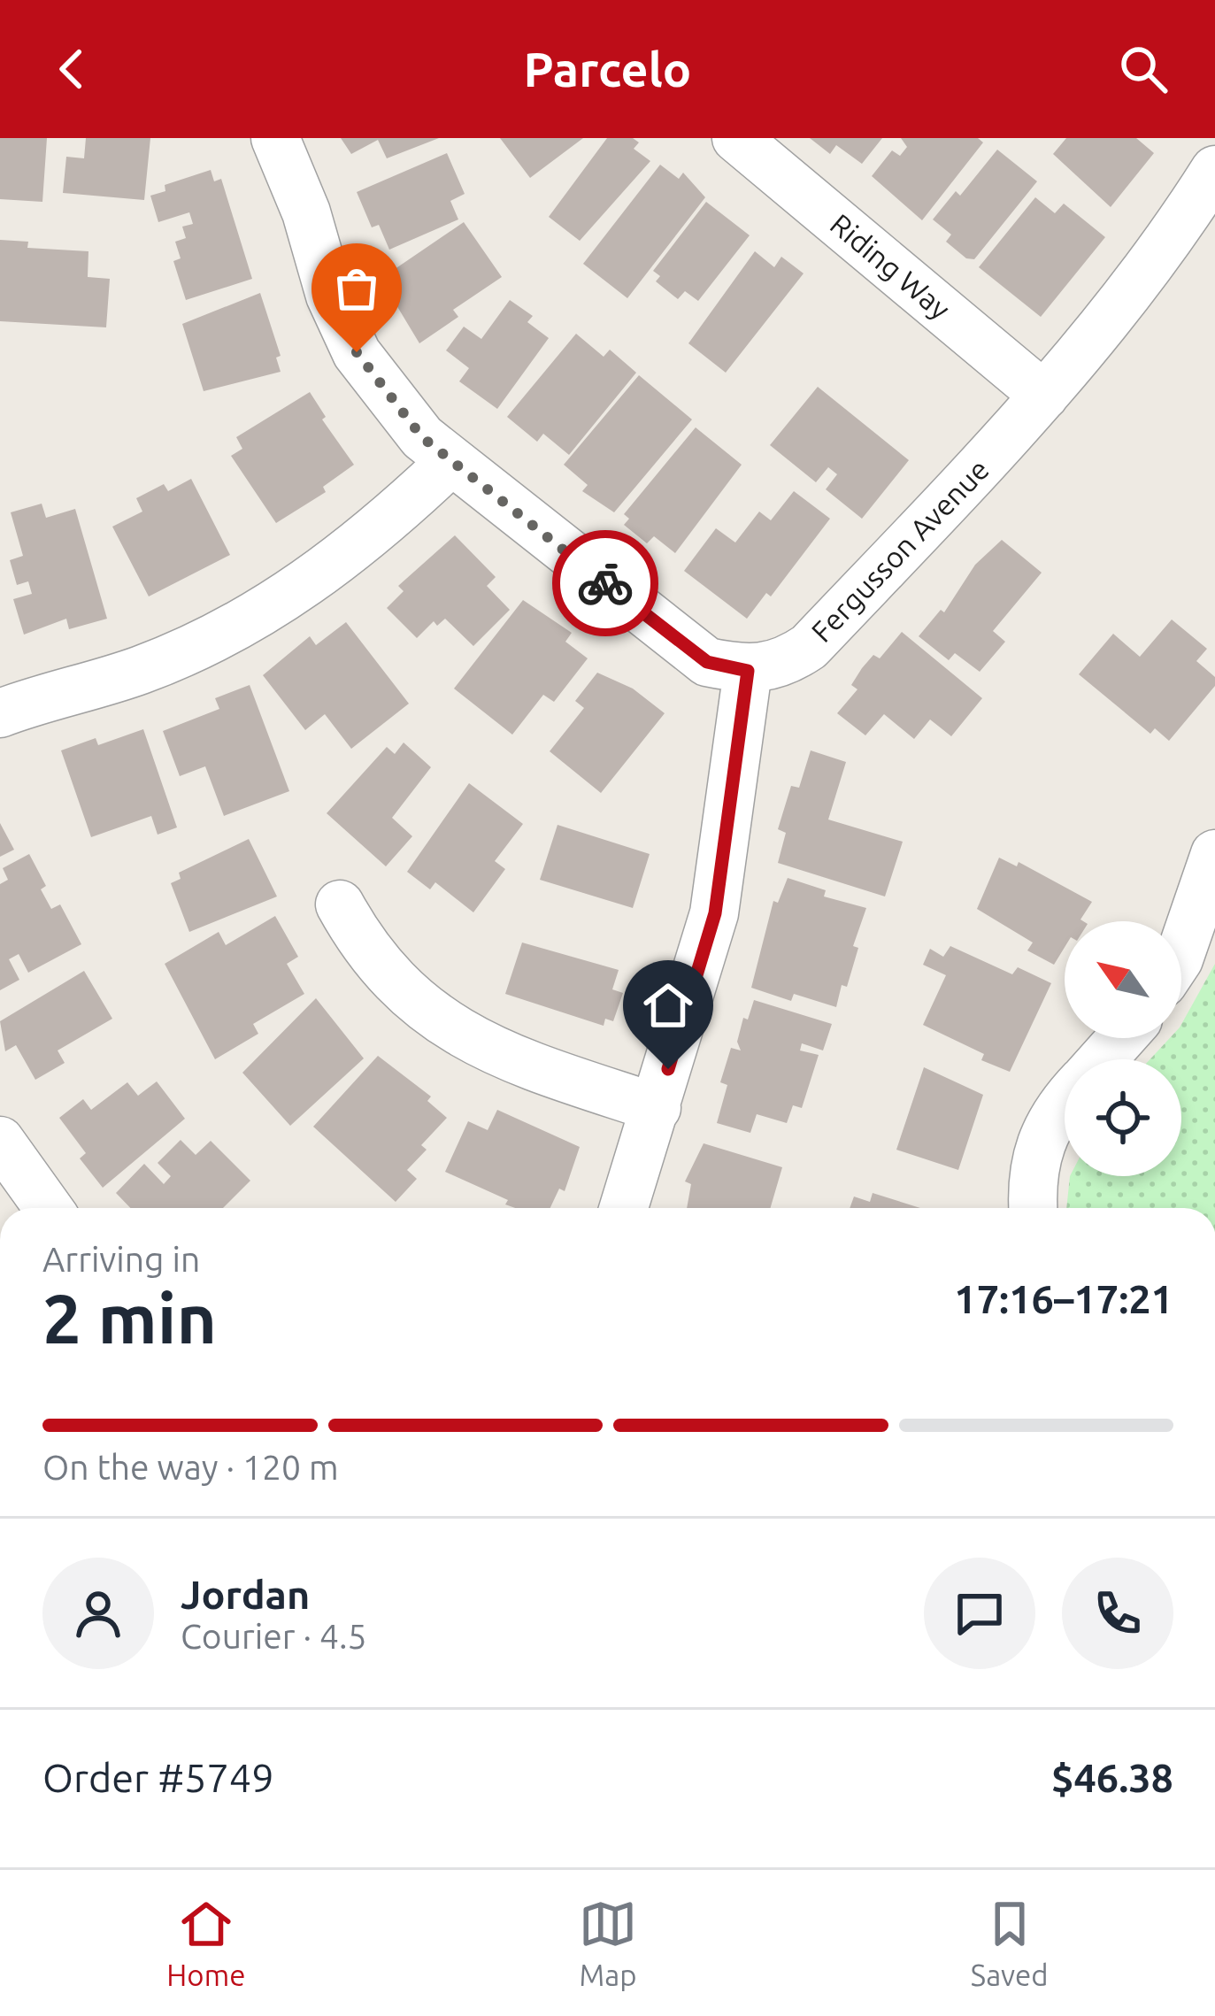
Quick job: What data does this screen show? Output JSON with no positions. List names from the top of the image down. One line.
{"streets":{"street":["Riding Way","Fergusson Avenue"]},"crossings":[["Riding Way","Fergusson Avenue"]],"north":"top left","page":{"header":"Parcelo","heading":["2 min","Arriving in","17:16–17:21"],"panel":["Jordan","Courier · 4.5","Order #5749","$46.38"],"bar":"On the way · 120 m","tabs":["Home","Map","Saved"]}}
